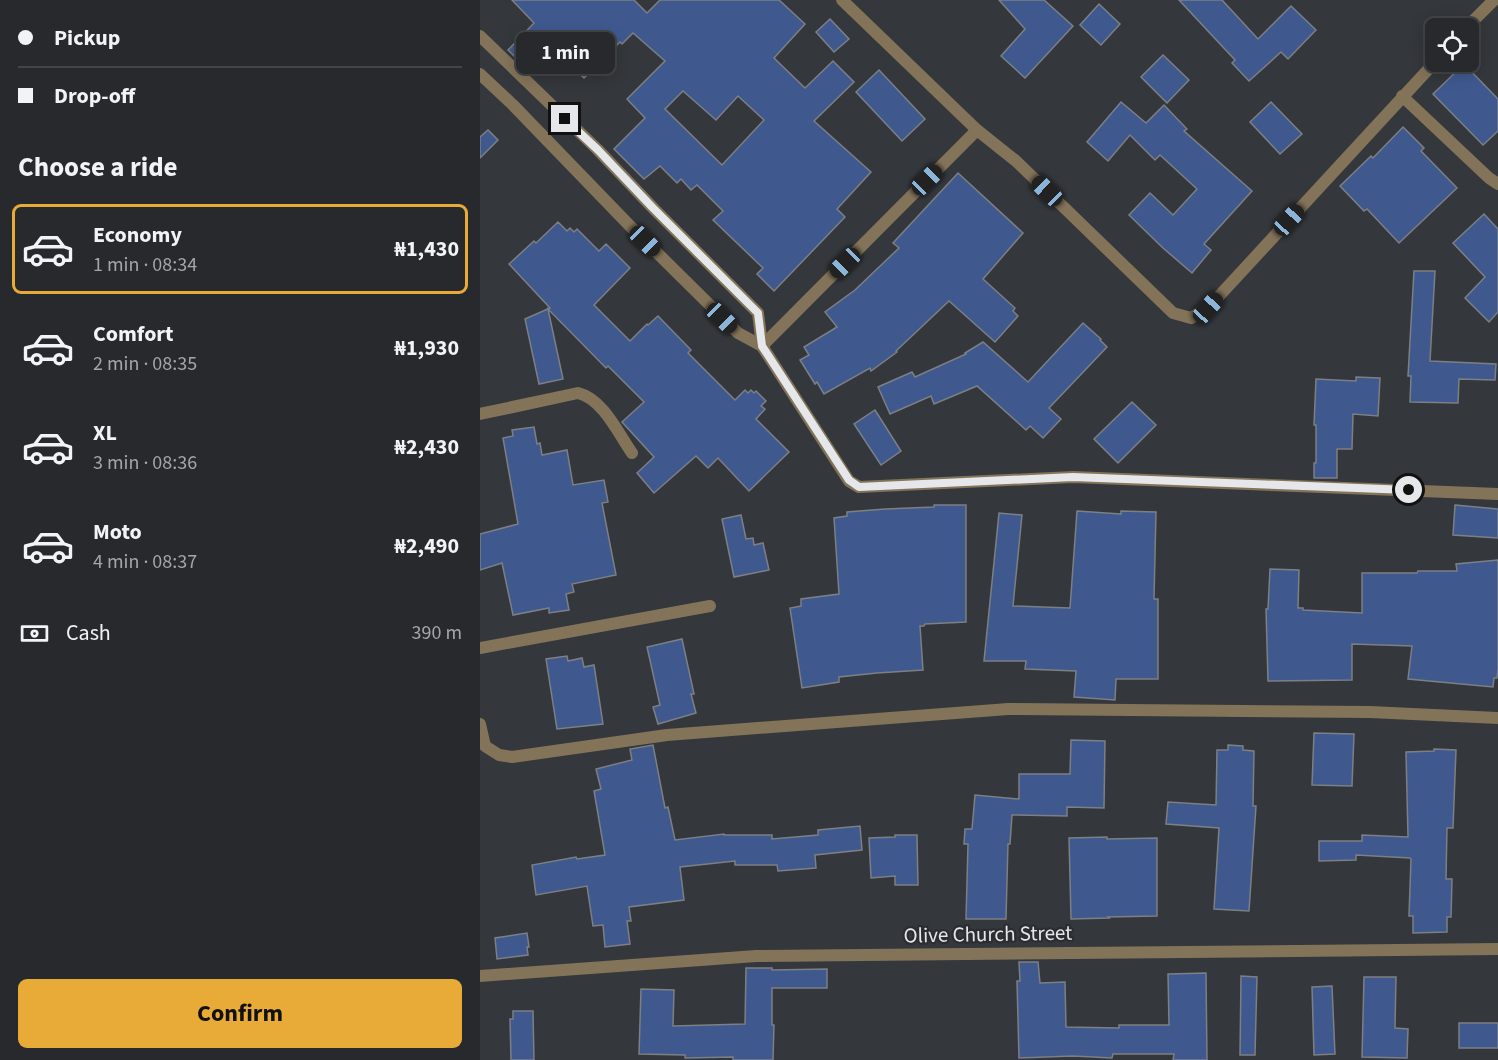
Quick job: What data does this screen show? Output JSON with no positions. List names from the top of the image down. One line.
{"streets":{"street":["Olive Church Street"]},"page":{"banner":["Pickup","Drop-off"],"bubble":"1 min","heading":"Choose a ride","list":[{"name":"Economy","note":"1 min · 08:34","value":"₦1,430"},{"name":"Comfort","note":"2 min · 08:35","value":"₦1,930"},{"name":"XL","note":"3 min · 08:36","value":"₦2,430"},{"name":"Moto","note":"4 min · 08:37","value":"₦2,490"}],"pay":["Cash","390 m"],"buttons":"Confirm"}}
